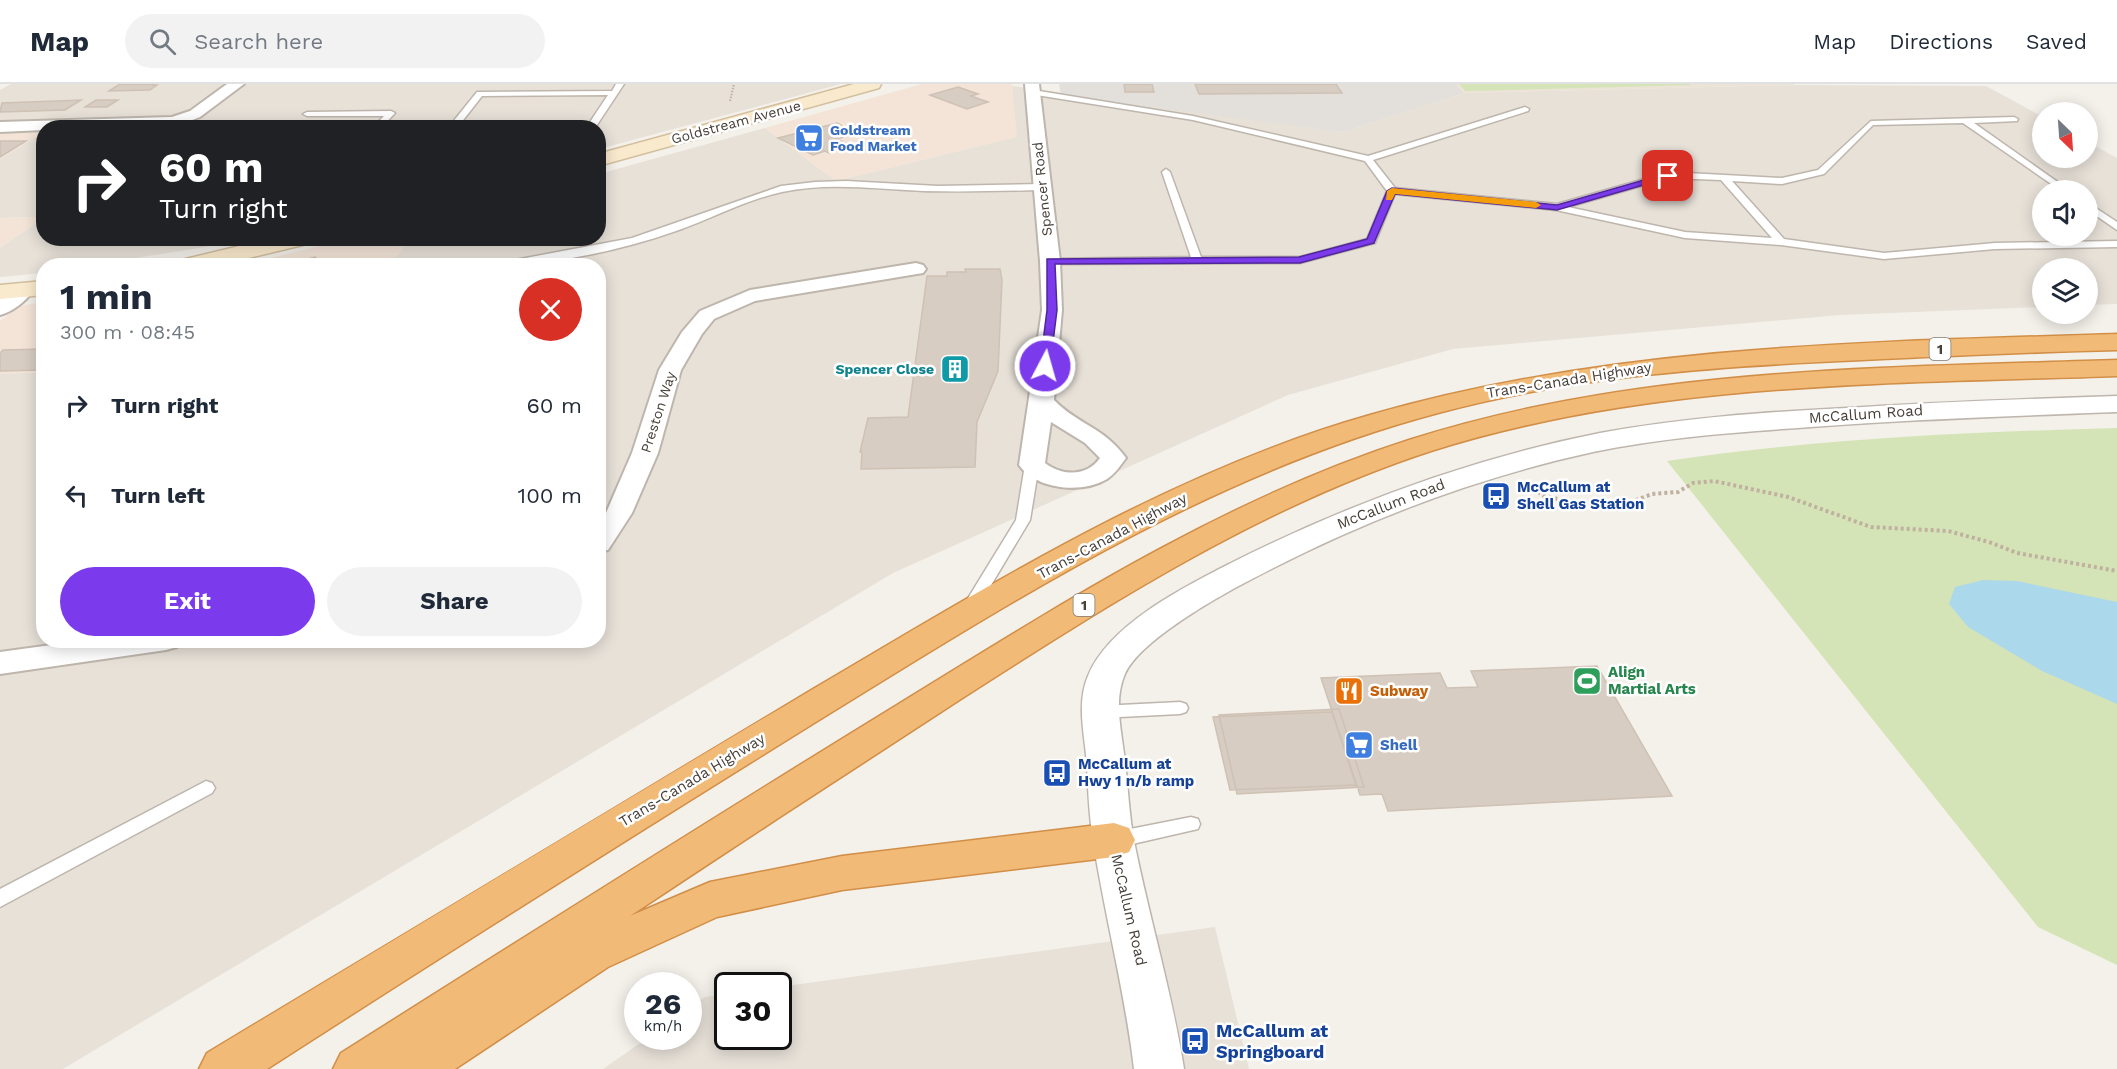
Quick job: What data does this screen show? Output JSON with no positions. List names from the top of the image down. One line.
{"streets":{"highway":["1","Trans-Canada Highway"],"main road":["Goldstream Avenue"],"street":["Spencer Road","Preston Way","McCallum Road"]},"places":{"supermarket":["Goldstream Food Market","Shell"],"building":["Spencer Close"],"bus stop":["McCallum at Shell Gas Station","McCallum at Hwy 1 n/b ramp","McCallum at Springboard"],"sports":["Align Martial Arts"],"restaurant":["Subway"]},"north":"bottom right","page":{"header":"Map","search":"Search here","nav":["Map","Directions","Saved"],"turn":["60 m","Turn right"],"heading":["1 min","300 m · 08:45"],"list":[{"name":"Turn right","value":"60 m"},{"name":"Turn left","value":"100 m"}],"buttons":["Exit","Share"],"speed":"26 km/h","limit":"30"}}
